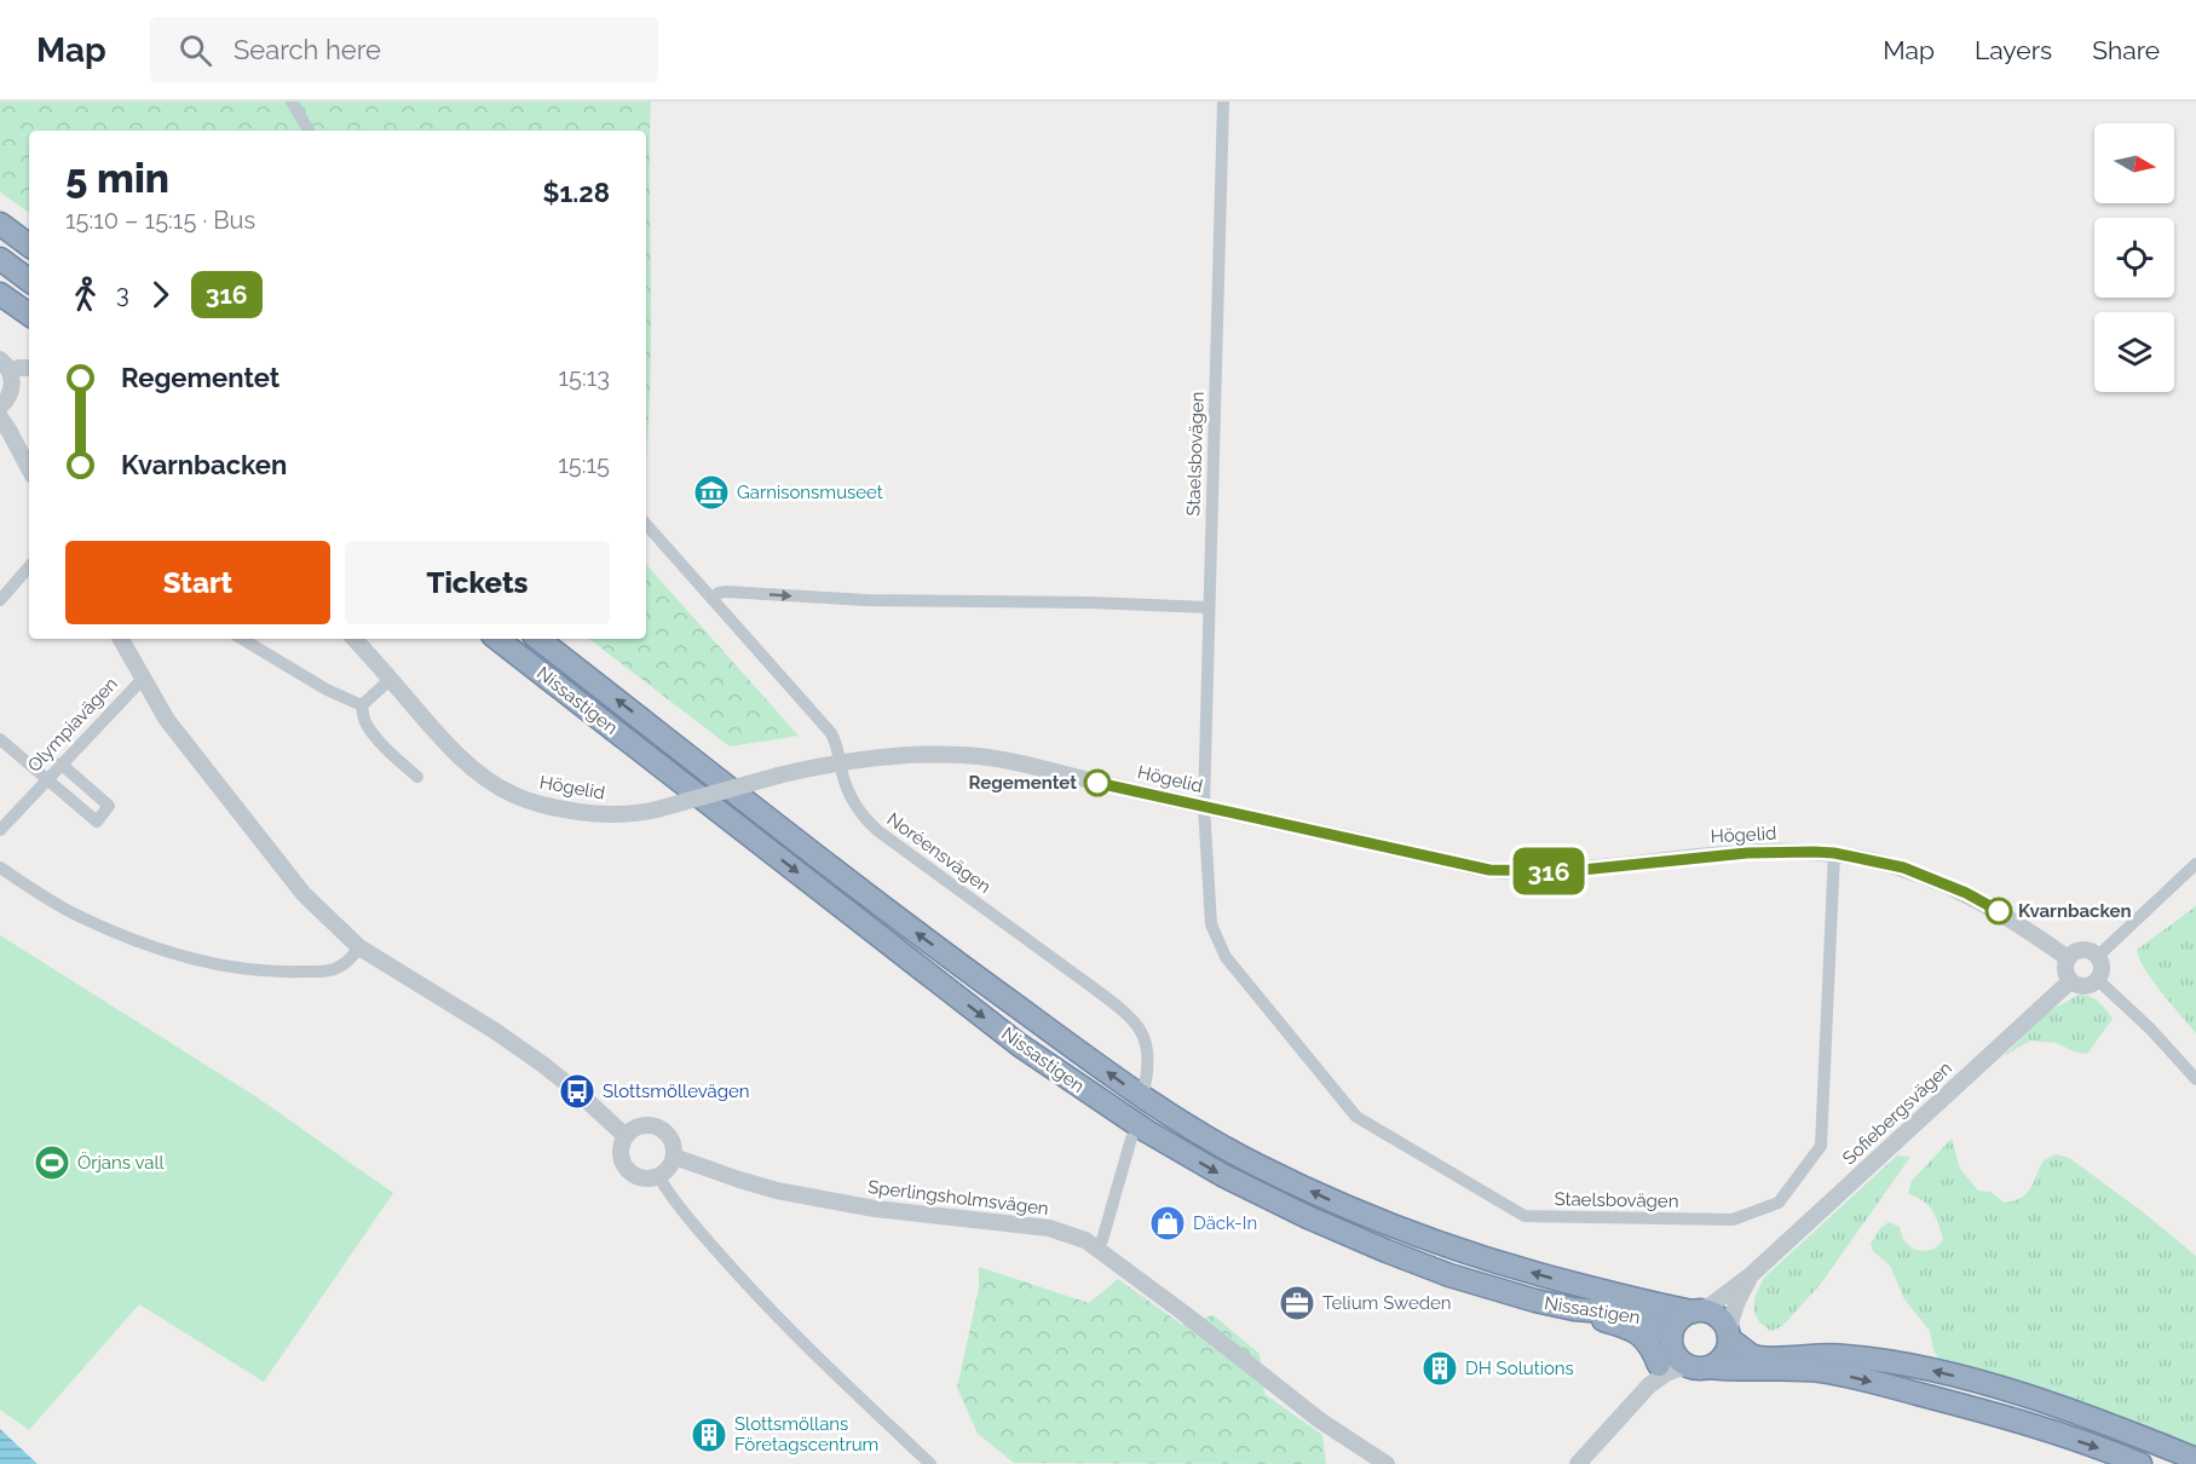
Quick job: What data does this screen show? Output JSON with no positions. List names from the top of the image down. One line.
{"streets":{"highway":["Nissastigen"],"street":["Staelsbovägen","Olympiavägen","Högelid","Noréensvägen","Sofiebergsvägen","Sperlingsholmsvägen"]},"crossings":[["Staelsbovägen","Högelid"],["Nissastigen","Sofiebergsvägen"],["Högelid","Noréensvägen"],["Högelid","Sofiebergsvägen"]],"places":{"museum":["Garnisonsmuseet"],"other":["Regementet","Kvarnbacken"],"bus stop":["Slottsmöllevägen"],"sports":["Örjans vall"],"shop":["Däck-In"],"office":["Telium Sweden"],"building":["DH Solutions","Slottsmöllans Företagscentrum"]},"lines":["bus line 316"],"north":"right","page":{"header":"Map","search":"Search here","nav":["Map","Layers","Share"],"on_map":"316","heading":["5 min","15:10 – 15:15 · Bus","$1.28"],"legs":["3","316"],"list":[{"name":"Regementet","value":"15:13"},{"name":"Kvarnbacken","value":"15:15"}],"buttons":["Start","Tickets"]}}
